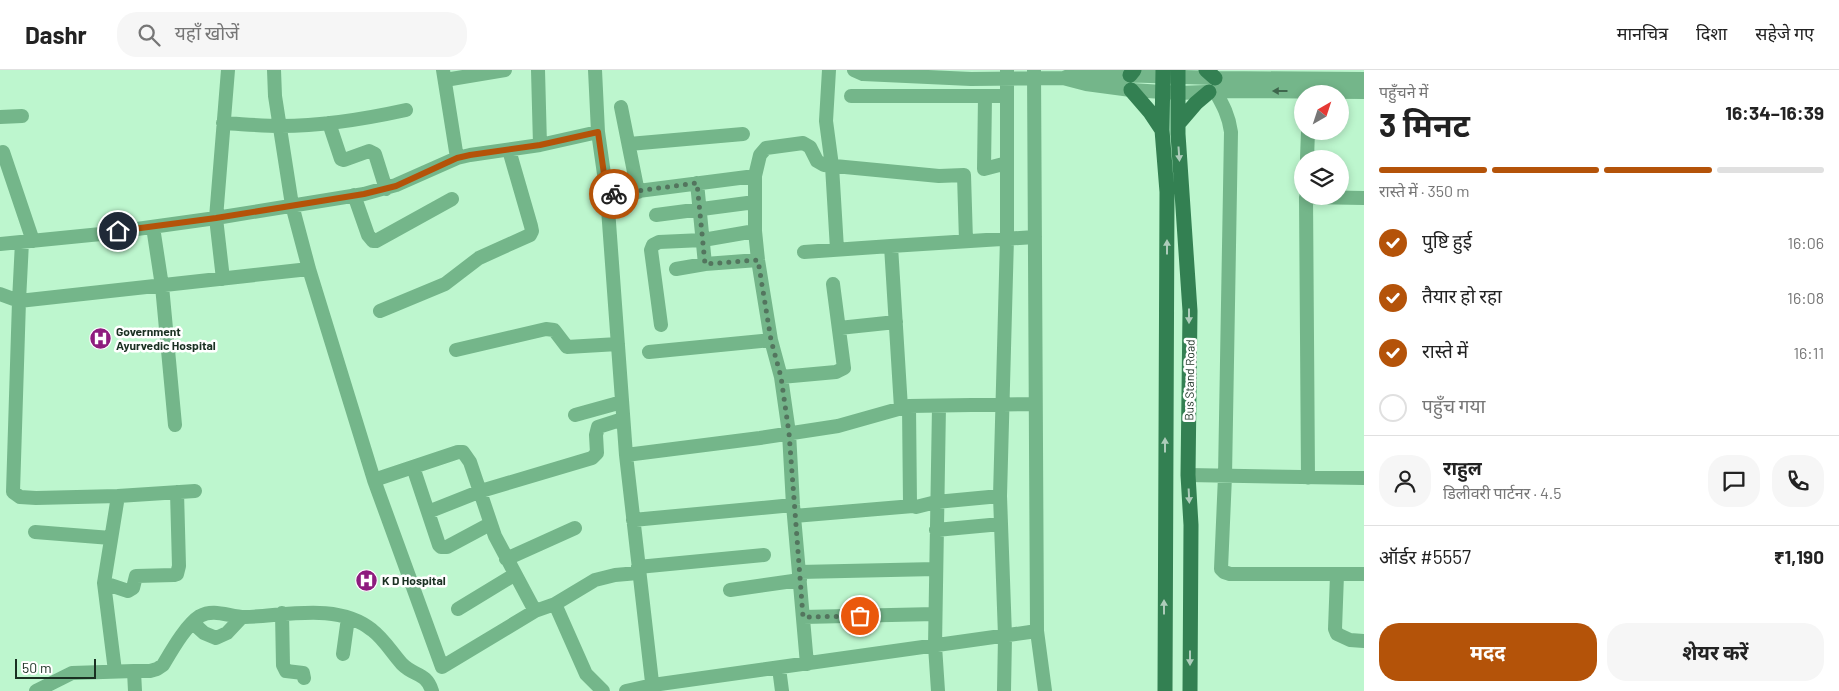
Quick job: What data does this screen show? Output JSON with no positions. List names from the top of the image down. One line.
{"streets":{"main road":["Bus Stand Road"]},"places":{"hospital":["Government Ayurvedic Hospital","K D Hospital"]},"scale_bar":"50 m","north":"top right","page":{"header":"Dashr","search":"यहाँ खोजें","nav":["मानचित्र","दिशा","सहेजे गए"],"heading":["3 मिनट","पहुँचने में","16:34–16:39"],"panel":["राहुल","डिलीवरी पार्टनर · 4.5","ऑर्डर #5557","₹1,190"],"bar":"रास्ते में · 350 m","list":[["पुष्टि हुई","16:06"],["तैयार हो रहा","16:08"],["रास्ते में","16:11"],"पहुँच गया"],"buttons":["मदद","शेयर करें"],"scale":"50 m"}}
